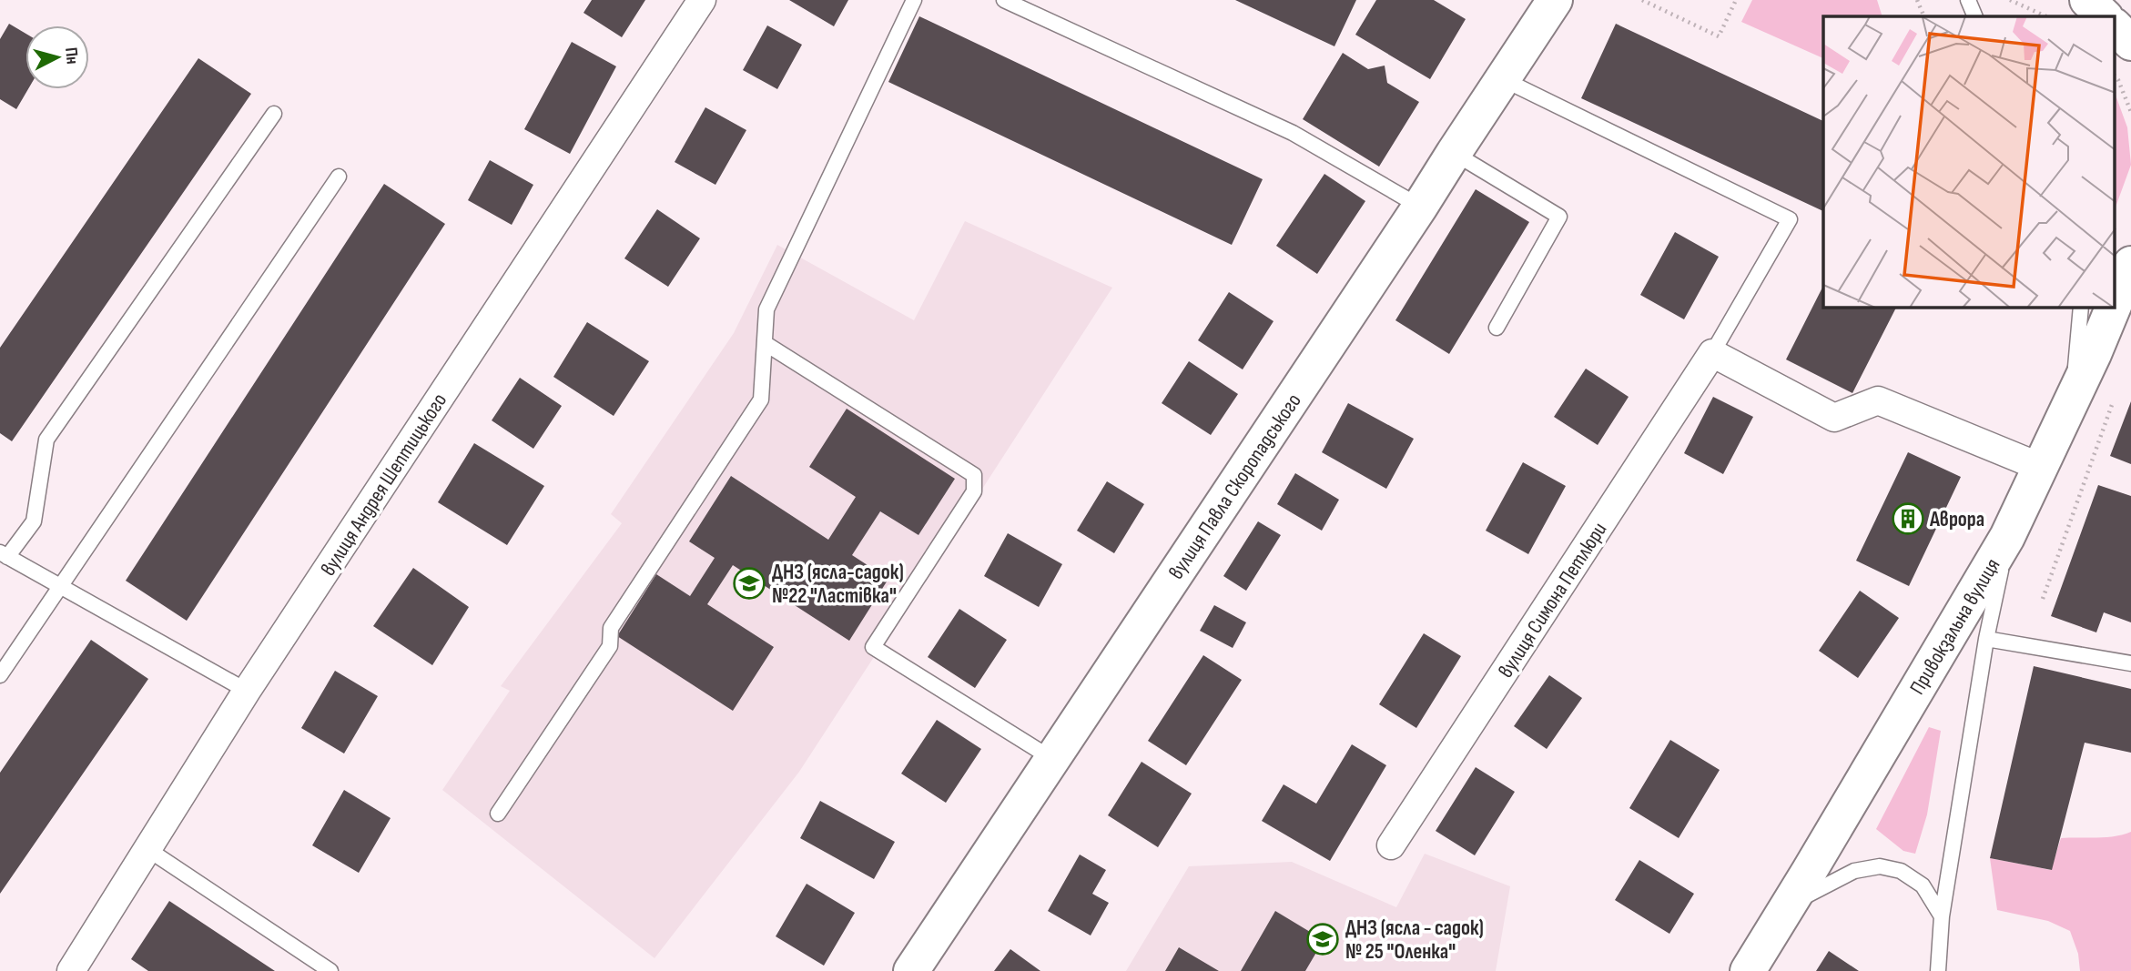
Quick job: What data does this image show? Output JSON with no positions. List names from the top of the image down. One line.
{"streets":{"street":["вулиця Андрея Шептицького","вулиця Павла Скоропадського","вулиця Симона Петлюри","Привокзальна вулиця"]},"places":{"building":["Аврора"],"school or university":["ДНЗ (ясла-садок) №22 \"Ластівка\"","ДНЗ (ясла - садок) № 25 \"Оленка\""]},"north":"right"}
